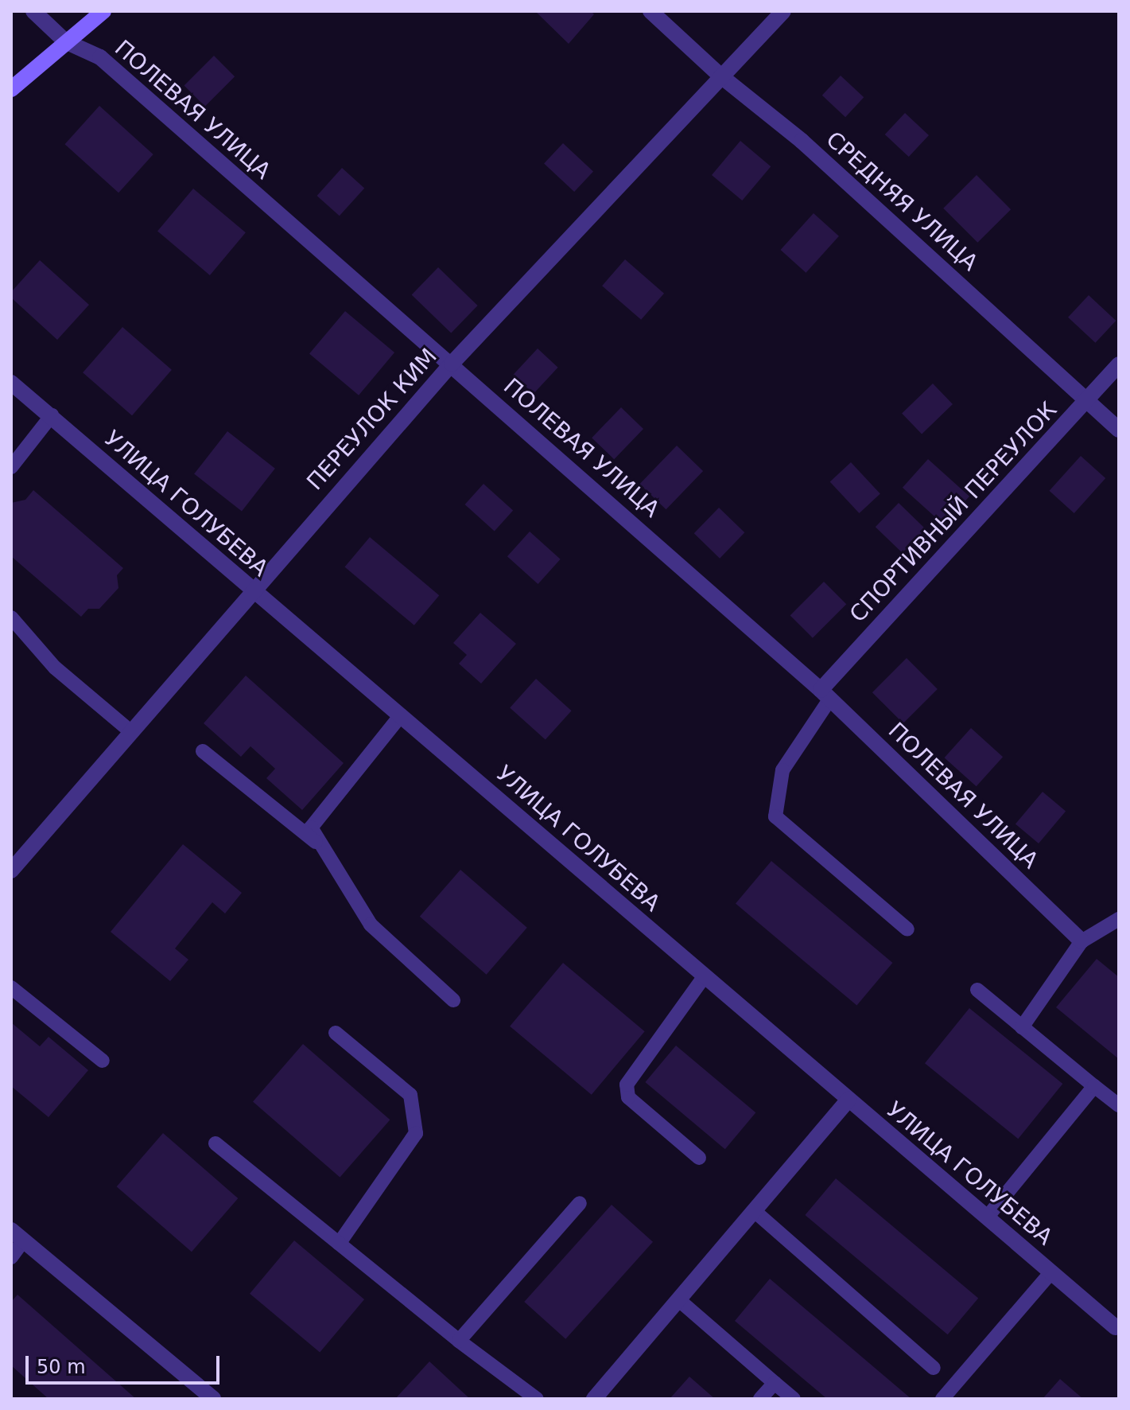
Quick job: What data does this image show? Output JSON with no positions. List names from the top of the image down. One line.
{"streets":{"street":["ПОЛЕВАЯ УЛИЦА","СРЕДНЯЯ УЛИЦА","ПЕРЕУЛОК КИМ","УЛИЦА ГОЛУБЕВА","СПОРТИВНЫЙ ПЕРЕУЛОК"]},"crossings":[["ПОЛЕВАЯ УЛИЦА","ПЕРЕУЛОК КИМ"],["ПОЛЕВАЯ УЛИЦА","СПОРТИВНЫЙ ПЕРЕУЛОК"],["СРЕДНЯЯ УЛИЦА","ПЕРЕУЛОК КИМ"],["СРЕДНЯЯ УЛИЦА","СПОРТИВНЫЙ ПЕРЕУЛОК"],["ПЕРЕУЛОК КИМ","УЛИЦА ГОЛУБЕВА"]],"scale_bar":"50 m"}
